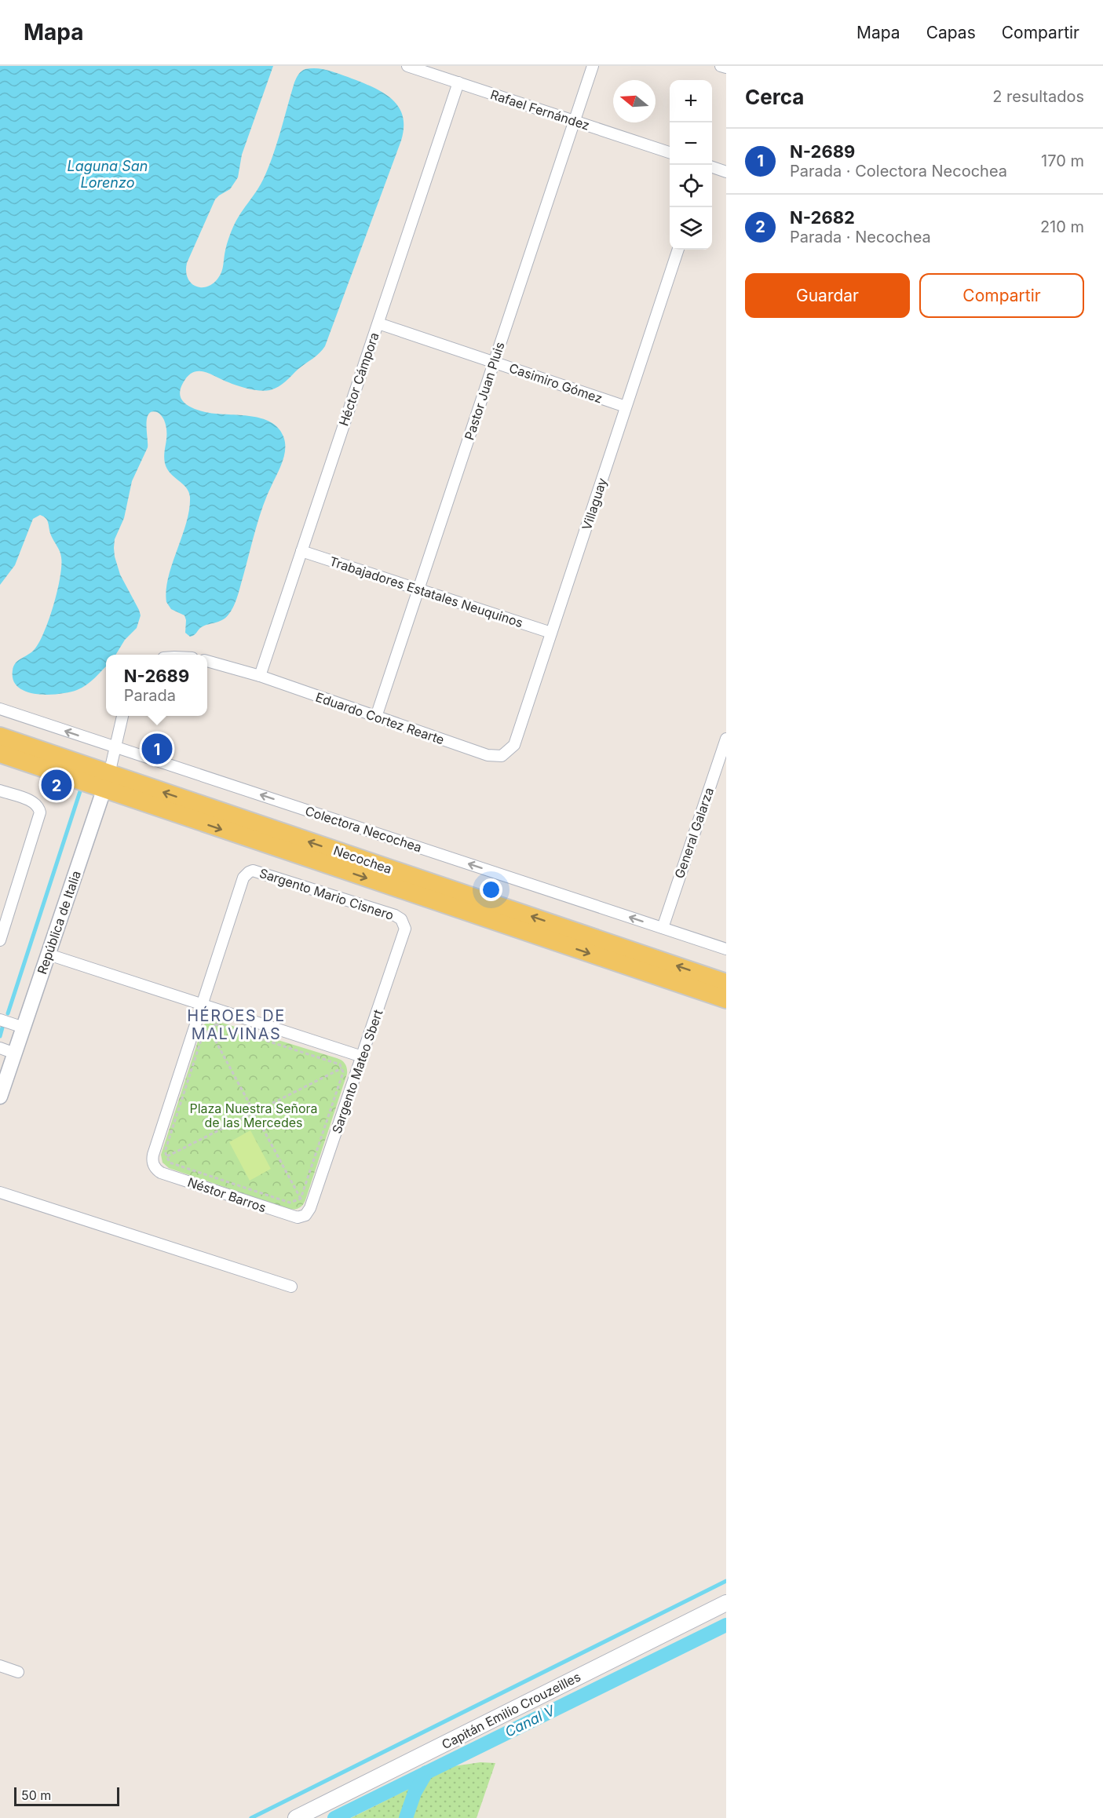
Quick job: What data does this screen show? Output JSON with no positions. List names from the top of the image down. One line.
{"streets":{"main road":["Necochea","Capitán Emilio Crouzeilles"],"street":["Rafael Fernández","Héctor Cámpora","Casimiro Gómez","Pastor Juan Pluis","Villaguay","Trabajadores Estatales Neuquinos","Eduardo Cortez Rearte","Colectora Necochea","General Galarza","Sargento Mario Cisnero","República de Italia","Sargento Mateo Sbert","Néstor Barros"]},"crossings":[["Rafael Fernández","Héctor Cámpora"],["Rafael Fernández","Pastor Juan Pluis"],["Héctor Cámpora","Casimiro Gómez"],["Héctor Cámpora","Trabajadores Estatales Neuquinos"],["Héctor Cámpora","Eduardo Cortez Rearte"],["Casimiro Gómez","Pastor Juan Pluis"],["Casimiro Gómez","Villaguay"],["Pastor Juan Pluis","Trabajadores Estatales Neuquinos"],["Pastor Juan Pluis","Eduardo Cortez Rearte"],["Villaguay","Trabajadores Estatales Neuquinos"],["Villaguay","Eduardo Cortez Rearte"],["Colectora Necochea","General Galarza"],["Colectora Necochea","República de Italia"],["Necochea","República de Italia"],["Sargento Mario Cisnero","Sargento Mateo Sbert"],["Sargento Mario Cisnero","Néstor Barros"],["Sargento Mateo Sbert","Néstor Barros"]],"one_way":["Colectora Necochea"],"districts":["HÉROES DE MALVINAS"],"water":["Laguna San Lorenzo","Canal V"],"parks":["Plaza Nuestra Señora de las Mercedes"],"scale_bar":"50 m","north":"left","page":{"header":"Mapa","nav":["Mapa","Capas","Compartir"],"heading":["Cerca","2 resultados"],"map_buttons":["+","−"],"list":[{"mark":"1","name":"N-2689","note":"Parada · Colectora Necochea","value":"170 m"},{"mark":"2","name":"N-2682","note":"Parada · Necochea","value":"210 m"}],"buttons":["Guardar","Compartir"],"popup":["N-2689","Parada"],"pins":["1","2"],"scale":"50 m"}}
